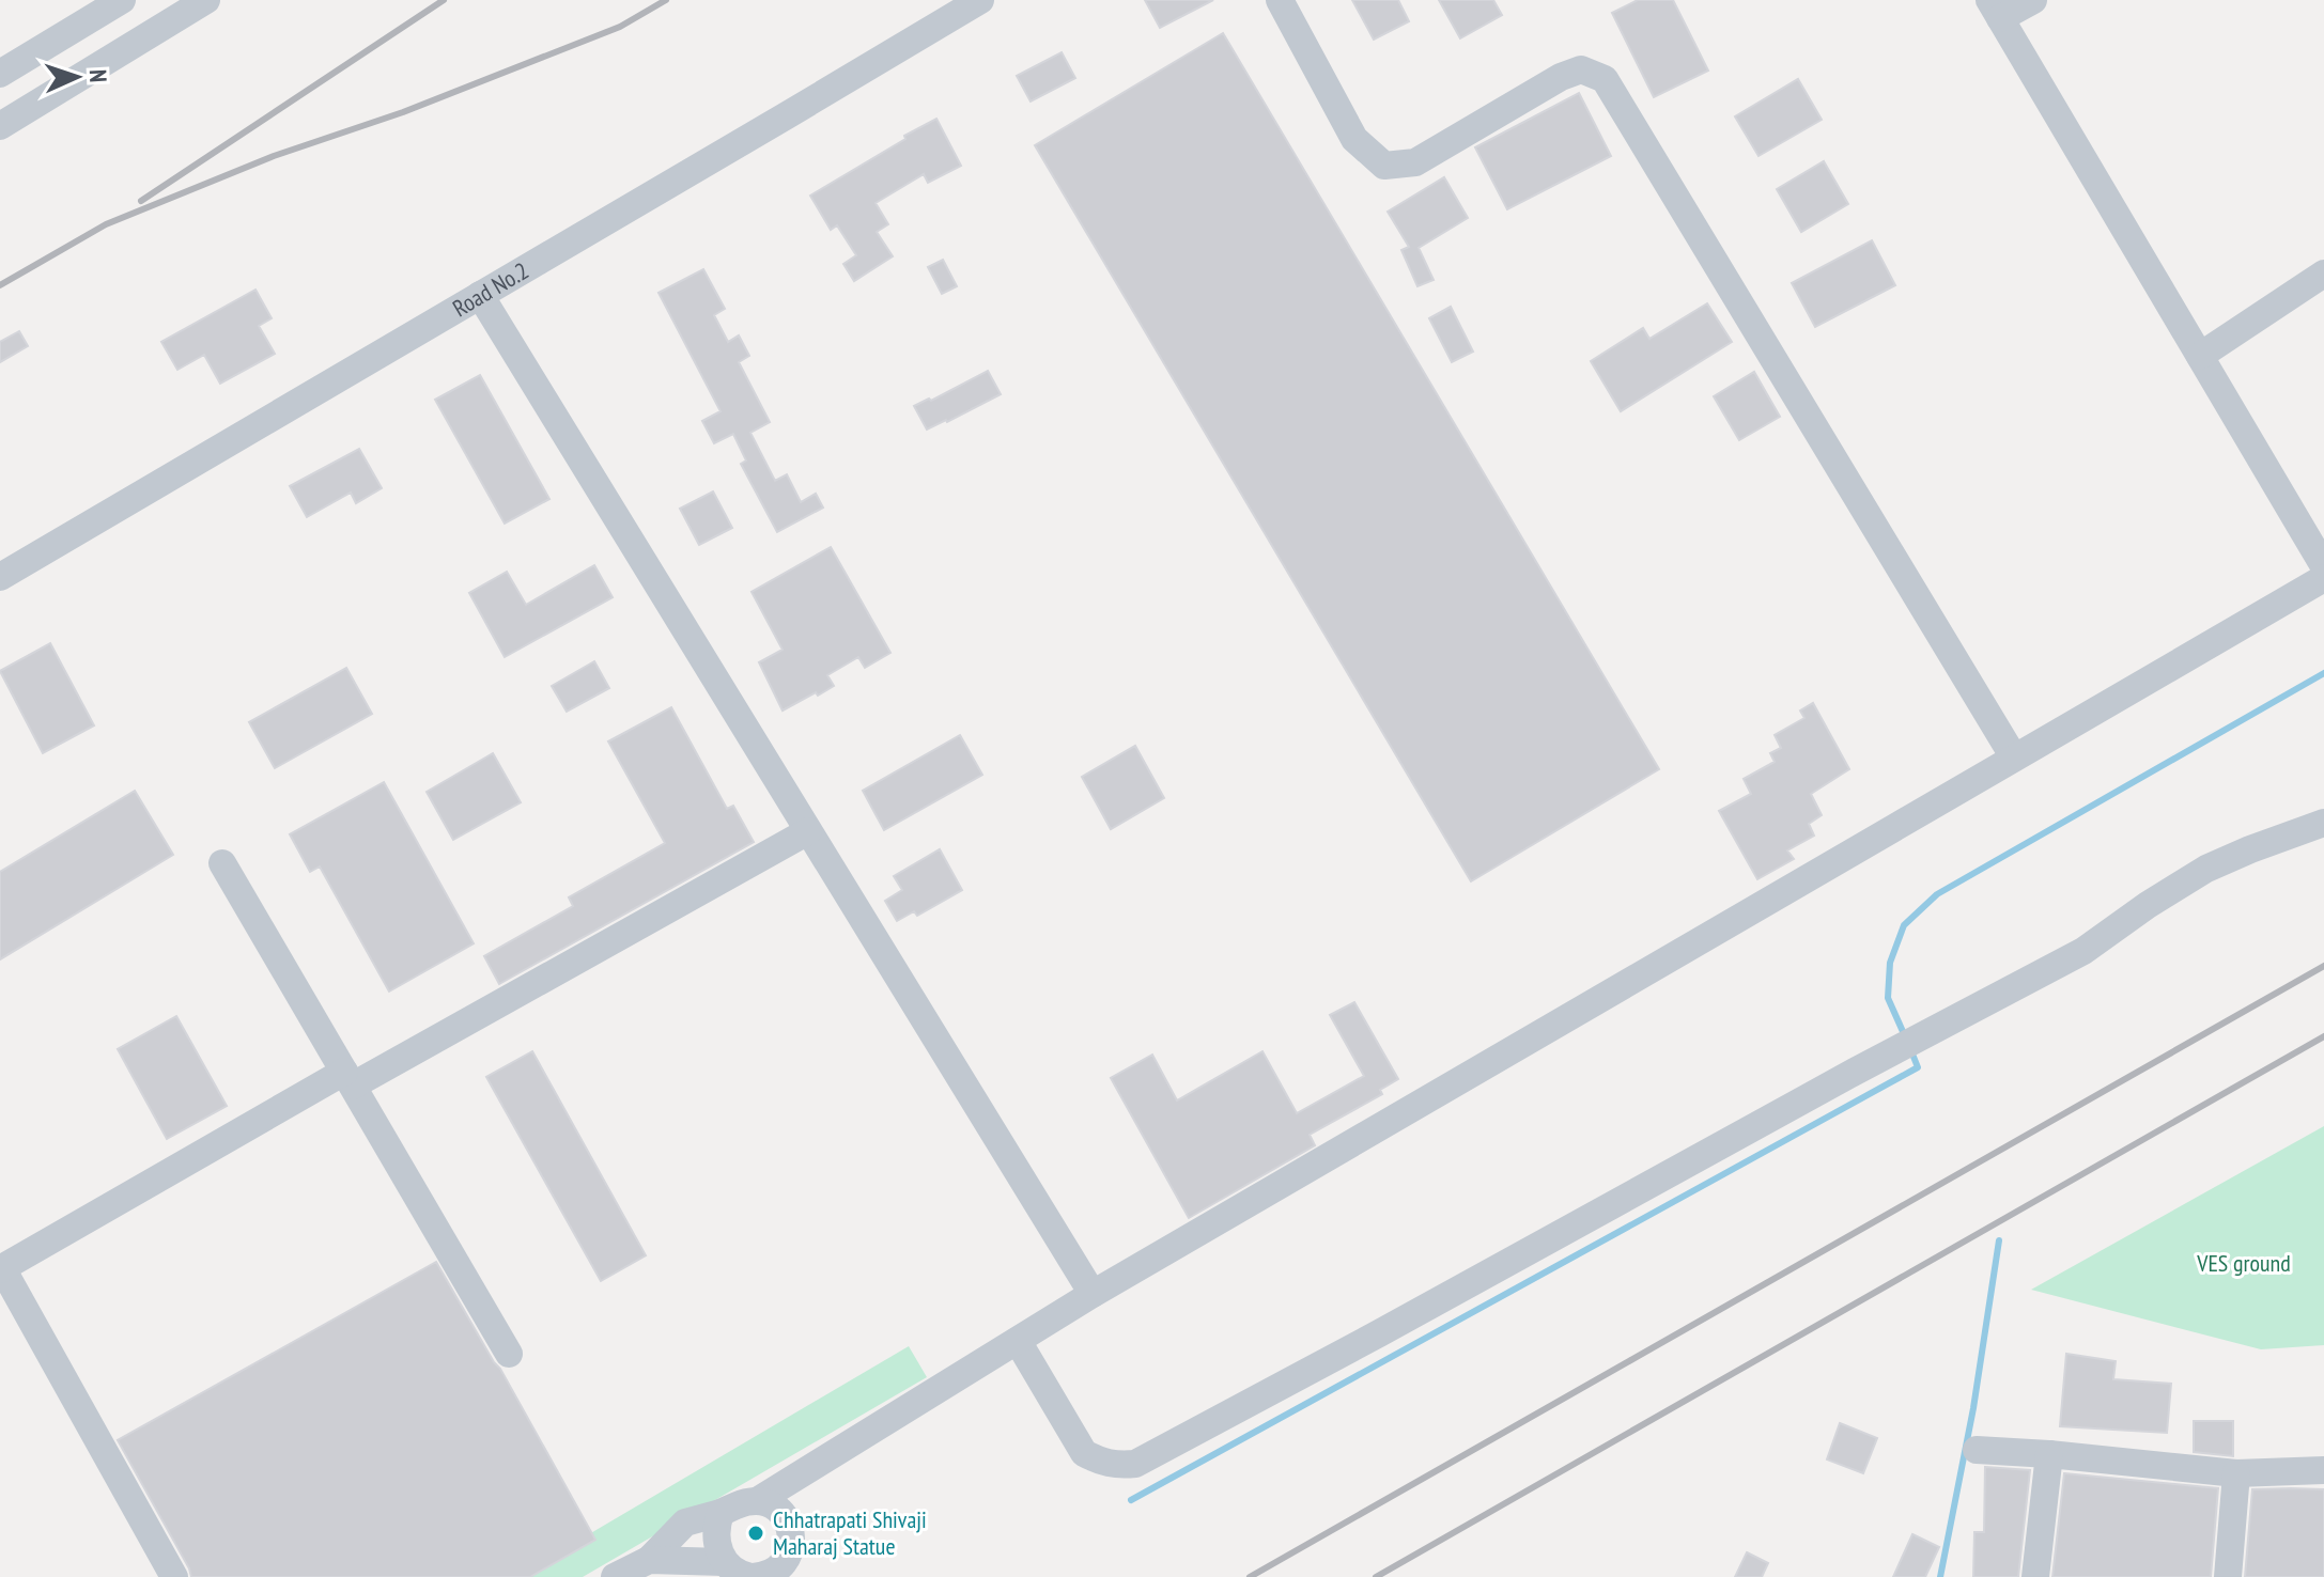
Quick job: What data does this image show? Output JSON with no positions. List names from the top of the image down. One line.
{"streets":{"street":["Road No.2"]},"parks":["VES ground"],"places":["Chhatrapati Shivaji Maharaj Statue"],"north":"right"}
